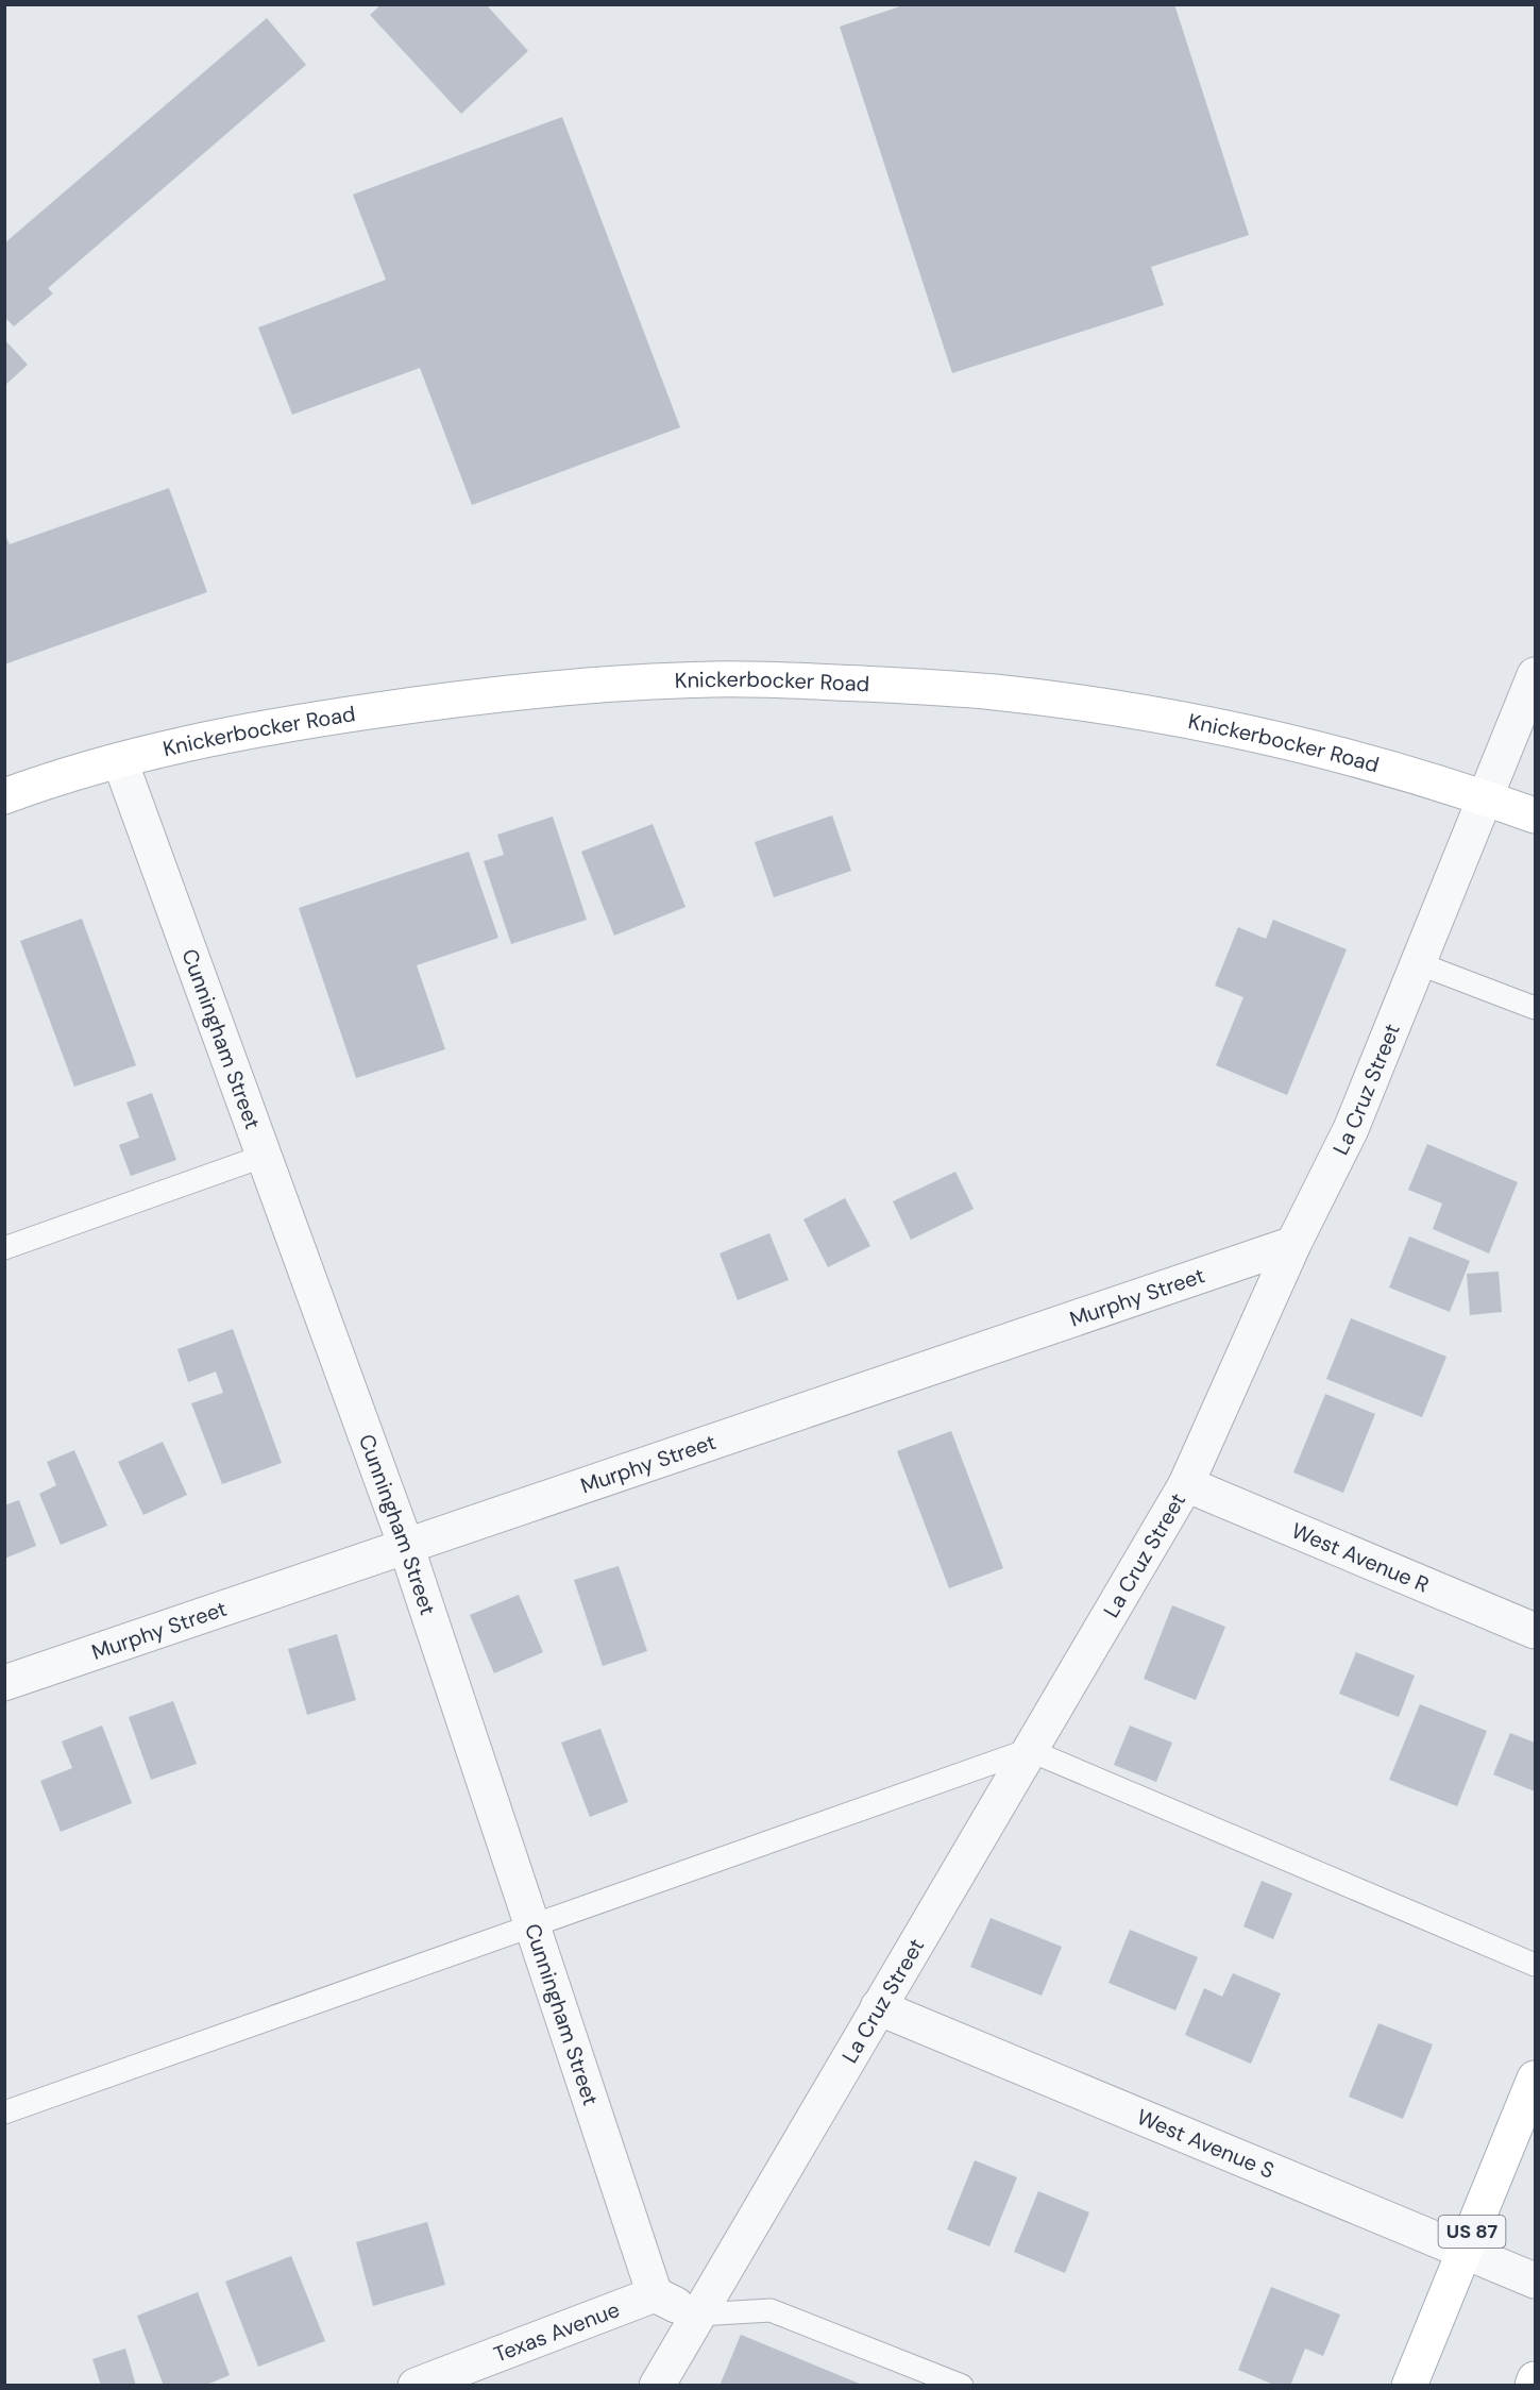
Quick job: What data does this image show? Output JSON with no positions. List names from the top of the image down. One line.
{"streets":{"main road":["Knickerbocker Road","US 87"],"street":["Cunningham Street","La Cruz Street","Murphy Street","West Avenue R","West Avenue S","Texas Avenue"]},"crossings":[["Knickerbocker Road","Cunningham Street"],["Knickerbocker Road","La Cruz Street"],["Cunningham Street","Murphy Street"],["Cunningham Street","Texas Avenue"],["La Cruz Street","Murphy Street"],["La Cruz Street","West Avenue R"],["La Cruz Street","West Avenue S"],["West Avenue S","US 87"]]}
